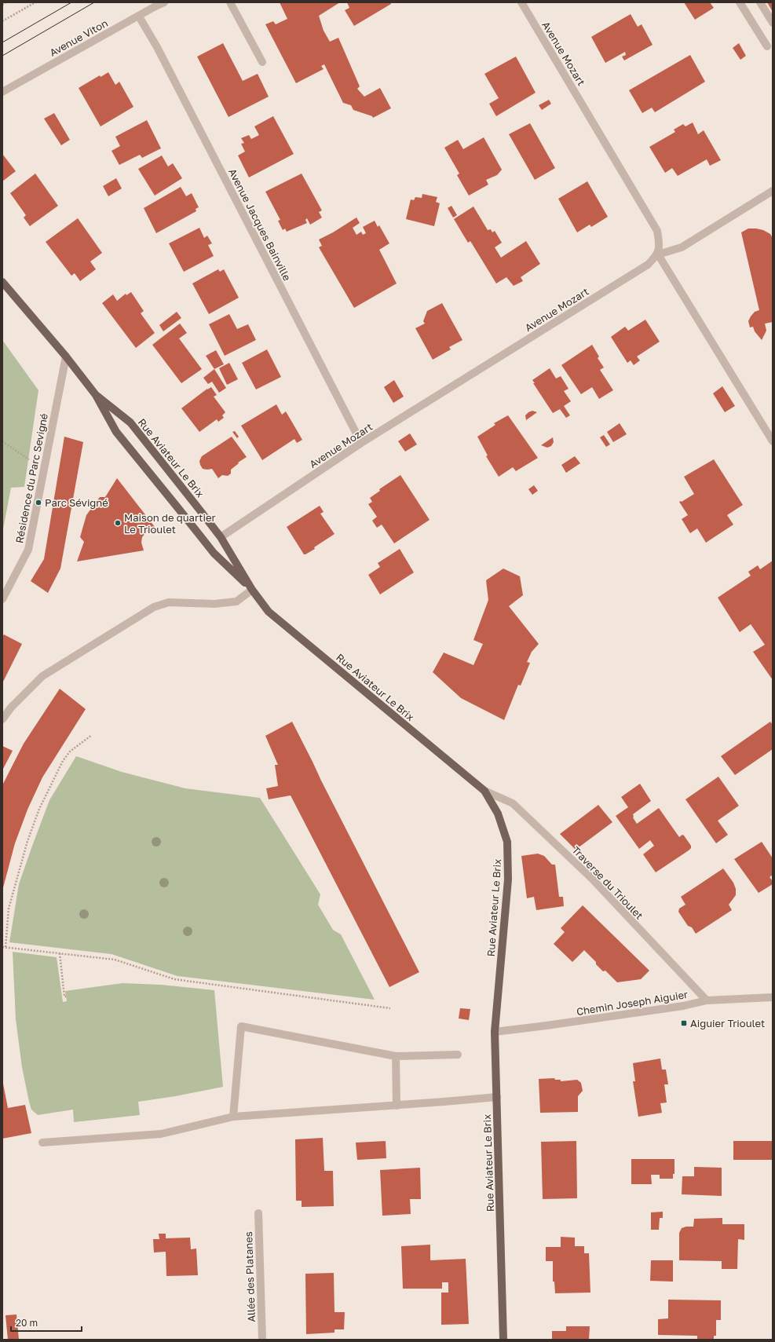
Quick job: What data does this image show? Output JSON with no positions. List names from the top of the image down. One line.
{"streets":{"main road":["Rue Aviateur Le Brix"],"street":["Avenue Viton","Avenue Mozart","Avenue Jacques Bainville","Résidence du Parc Sevigné","Traverse du Trioulet","Chemin Joseph Aiguier","Allée des Platanes"]},"crossings":[["Avenue Viton","Avenue Jacques Bainville"],["Avenue Mozart","Avenue Jacques Bainville"],["Avenue Mozart","Rue Aviateur Le Brix"],["Rue Aviateur Le Brix","Résidence du Parc Sevigné"],["Rue Aviateur Le Brix","Traverse du Trioulet"],["Rue Aviateur Le Brix","Chemin Joseph Aiguier"],["Traverse du Trioulet","Chemin Joseph Aiguier"]],"places":{"other":["Parc Sévigné","Maison de quartier Le Trioulet"],"transit":["Aiguier Trioulet"]},"scale_bar":"20 m"}
